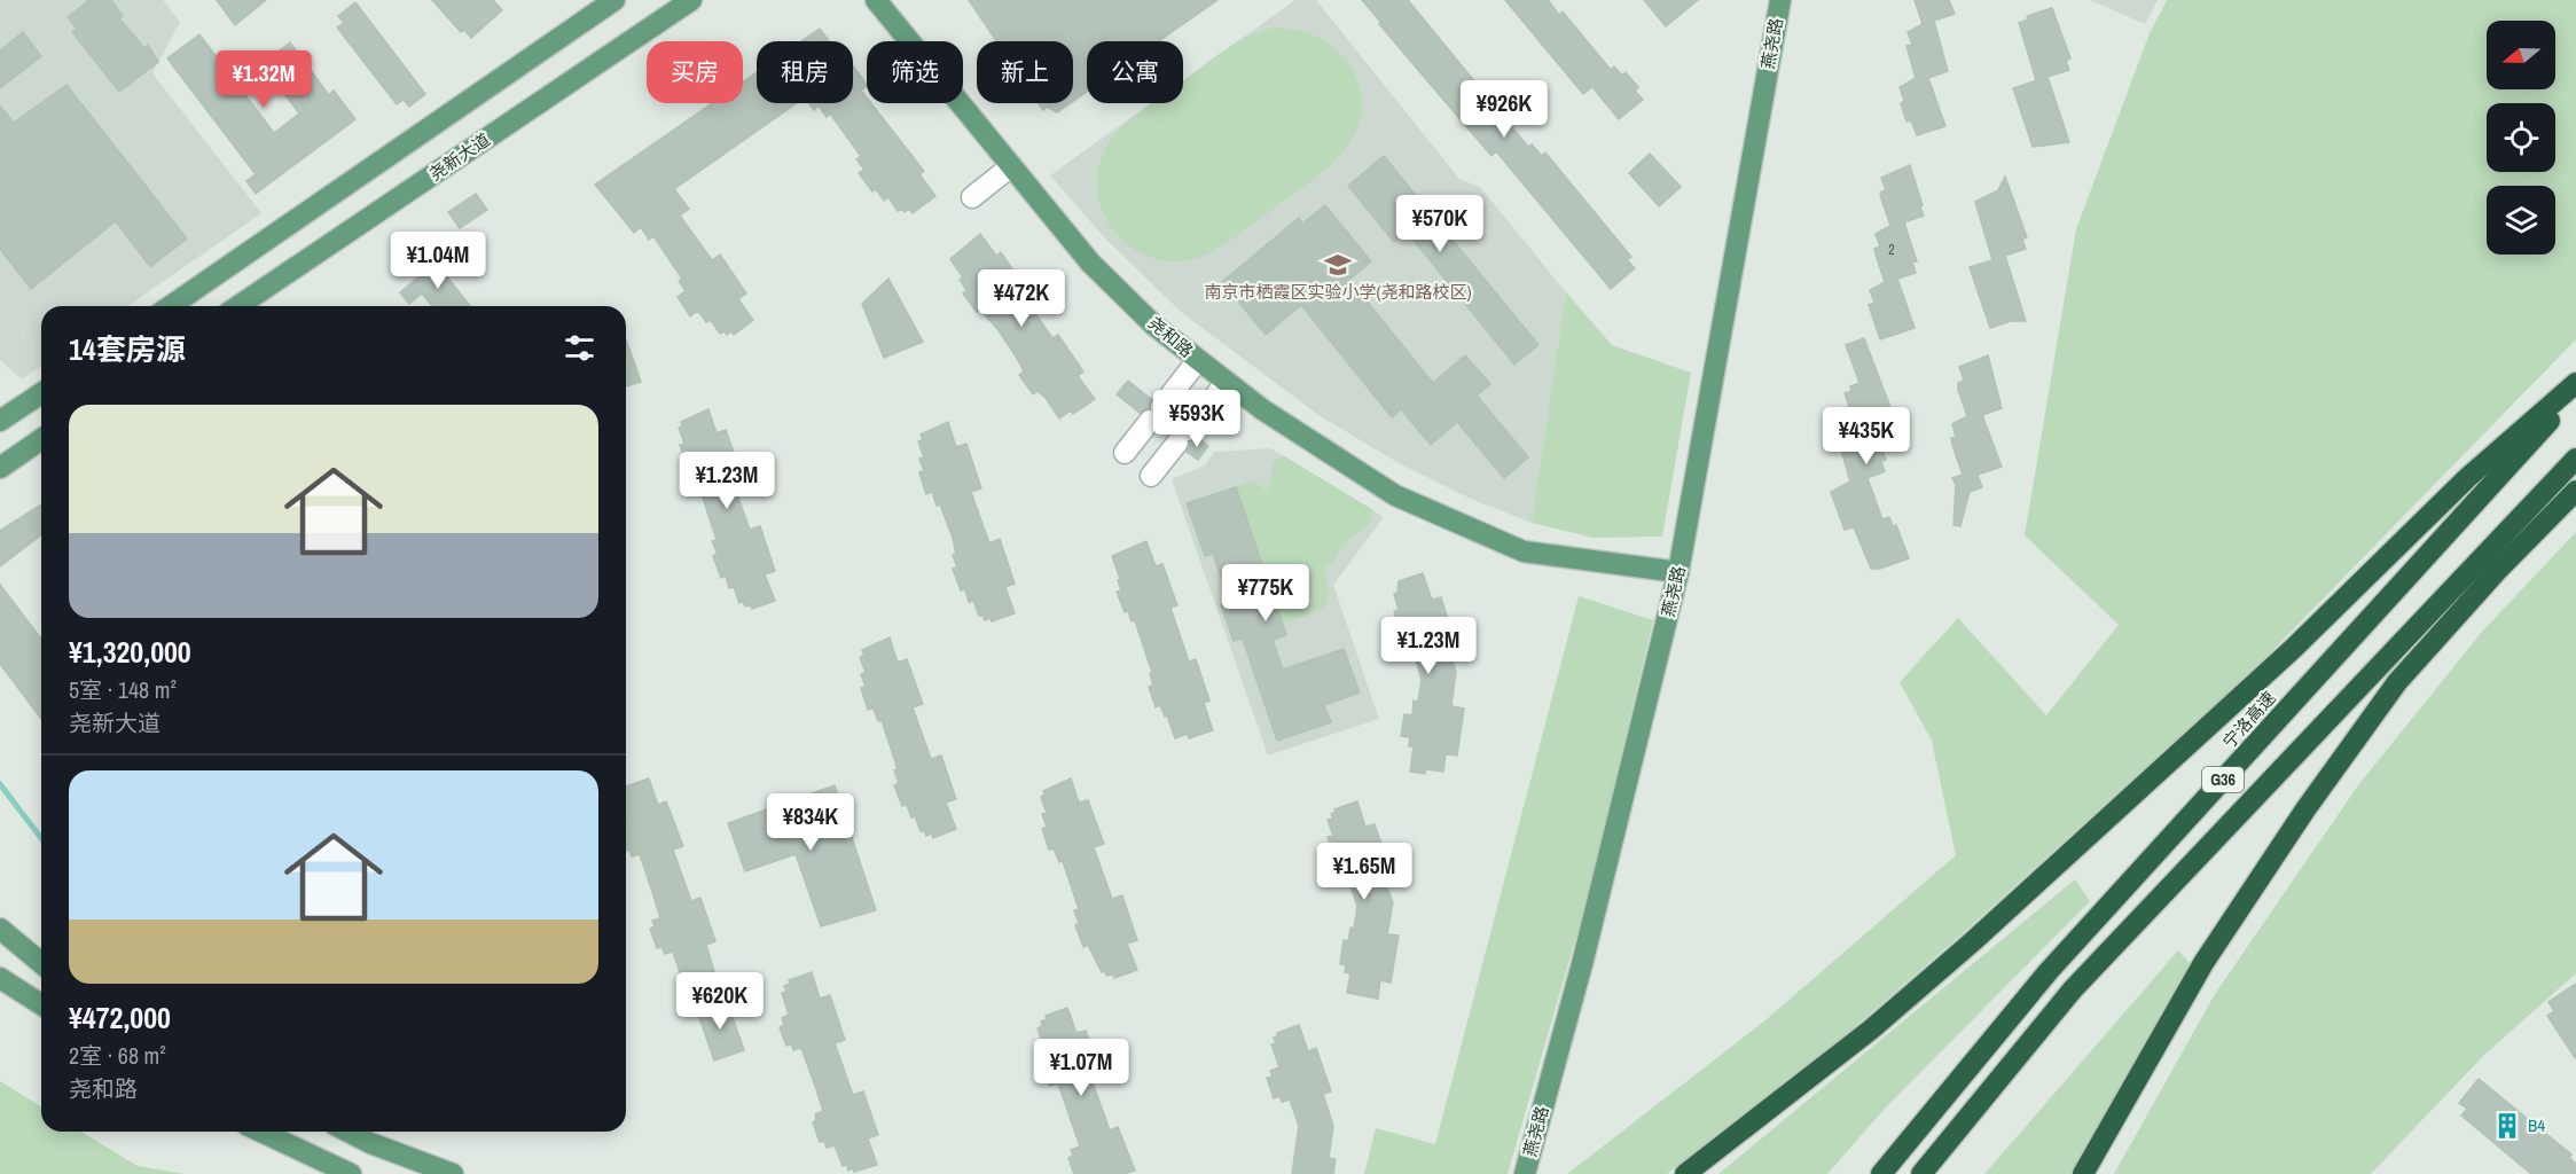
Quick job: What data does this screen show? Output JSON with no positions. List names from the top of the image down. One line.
{"streets":{"highway":["宁洛高速","G36"],"main road":["燕尧路","尧新大道","尧和路"]},"crossings":[["燕尧路","尧和路"]],"places":{"school or university":["南京市栖霞区实验小学(尧和路校区)"],"building":["B4"]},"house_numbers":["2"],"north":"left","page":{"chip":["买房","租房","筛选","新上","公寓"],"price":["¥1.32M","¥926K","¥570K","¥1.04M","¥472K","¥593K","¥435K","¥1.23M","¥775K","¥1.23M","¥834K","¥1.65M","¥620K","¥1.07M"],"heading":"14套房源","list":[{"name":"¥1,320,000","note":"5室 · 148 m² · 尧新大道"},{"name":"¥472,000","note":"2室 · 68 m² · 尧和路"}]}}
